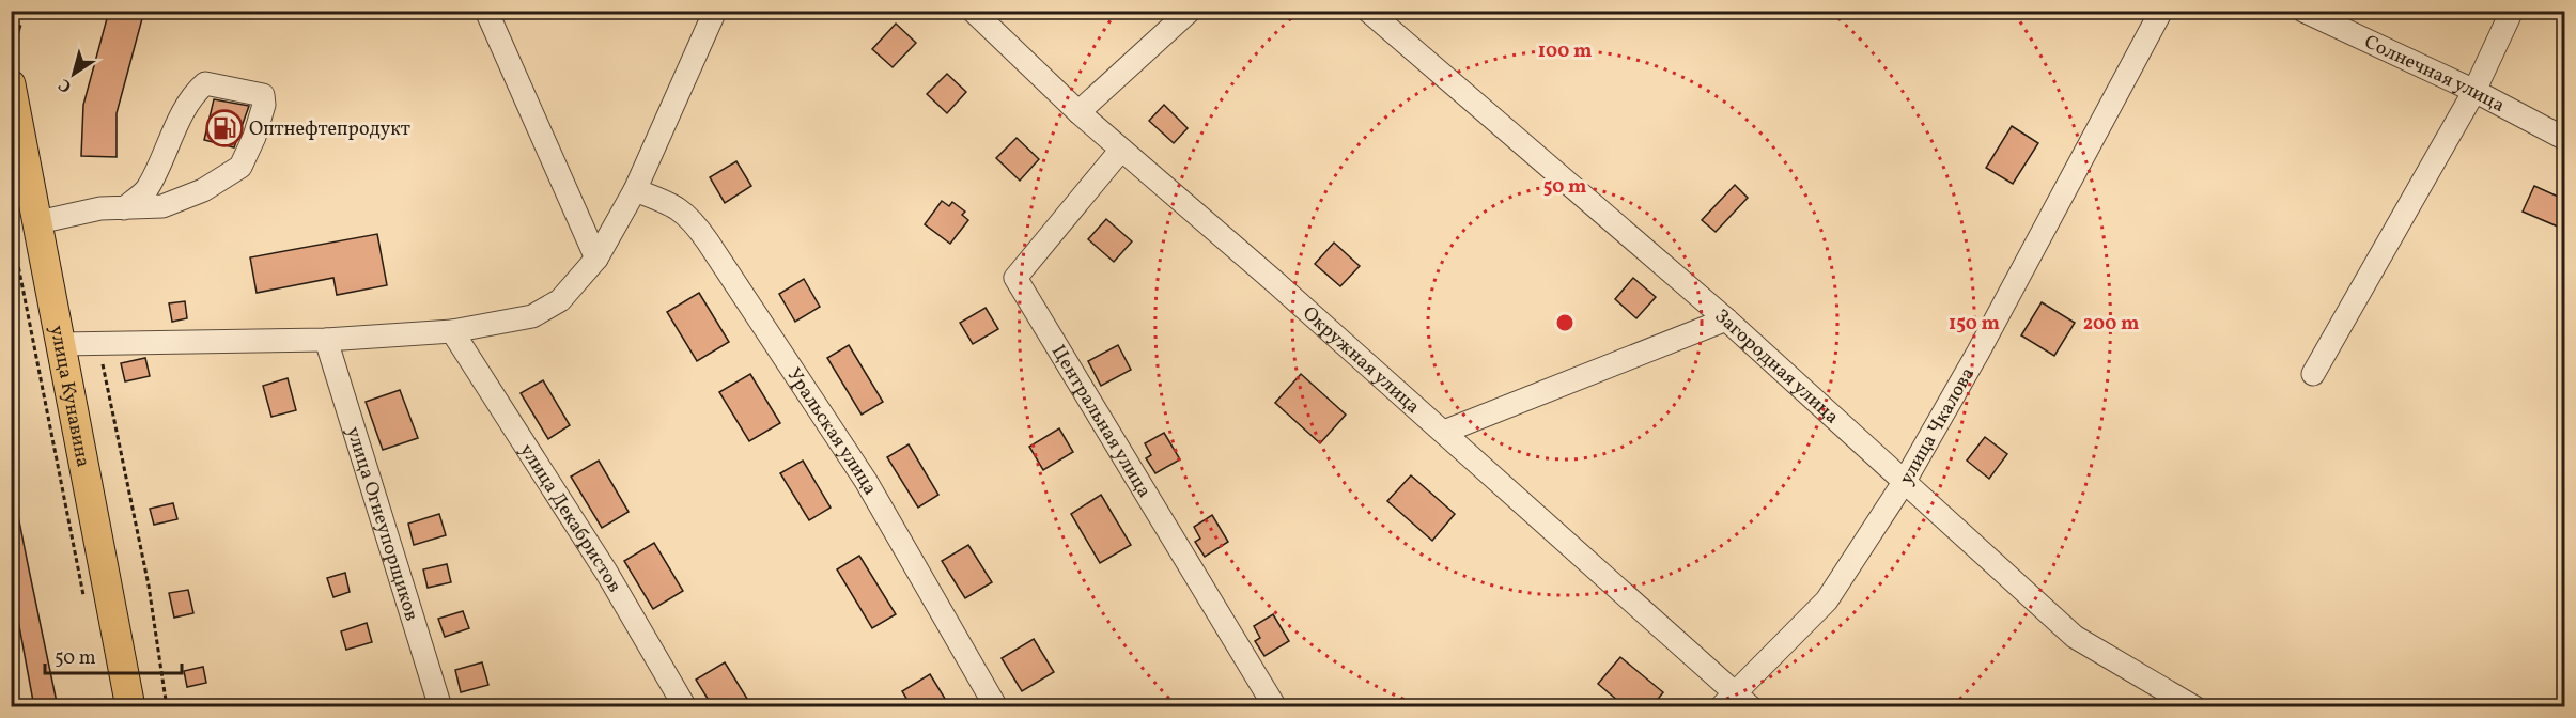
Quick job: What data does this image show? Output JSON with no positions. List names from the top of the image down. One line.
{"streets":{"main road":["улица Кунавина"],"street":["Солнечная улица","Окружная улица","Загородная улица","Центральная улица","улица Чкалова","Уральская улица","улица Декабристов","улица Огнеупорщиков"]},"crossings":[["Окружная улица","Центральная улица"],["Окружная улица","улица Чкалова"],["Загородная улица","улица Чкалова"]],"places":{"fuel station":["Оптнефтепродукт"]},"scale_bar":"50 m","north":"bottom left","rings":["100 m","50 m","150 m","200 m"]}
